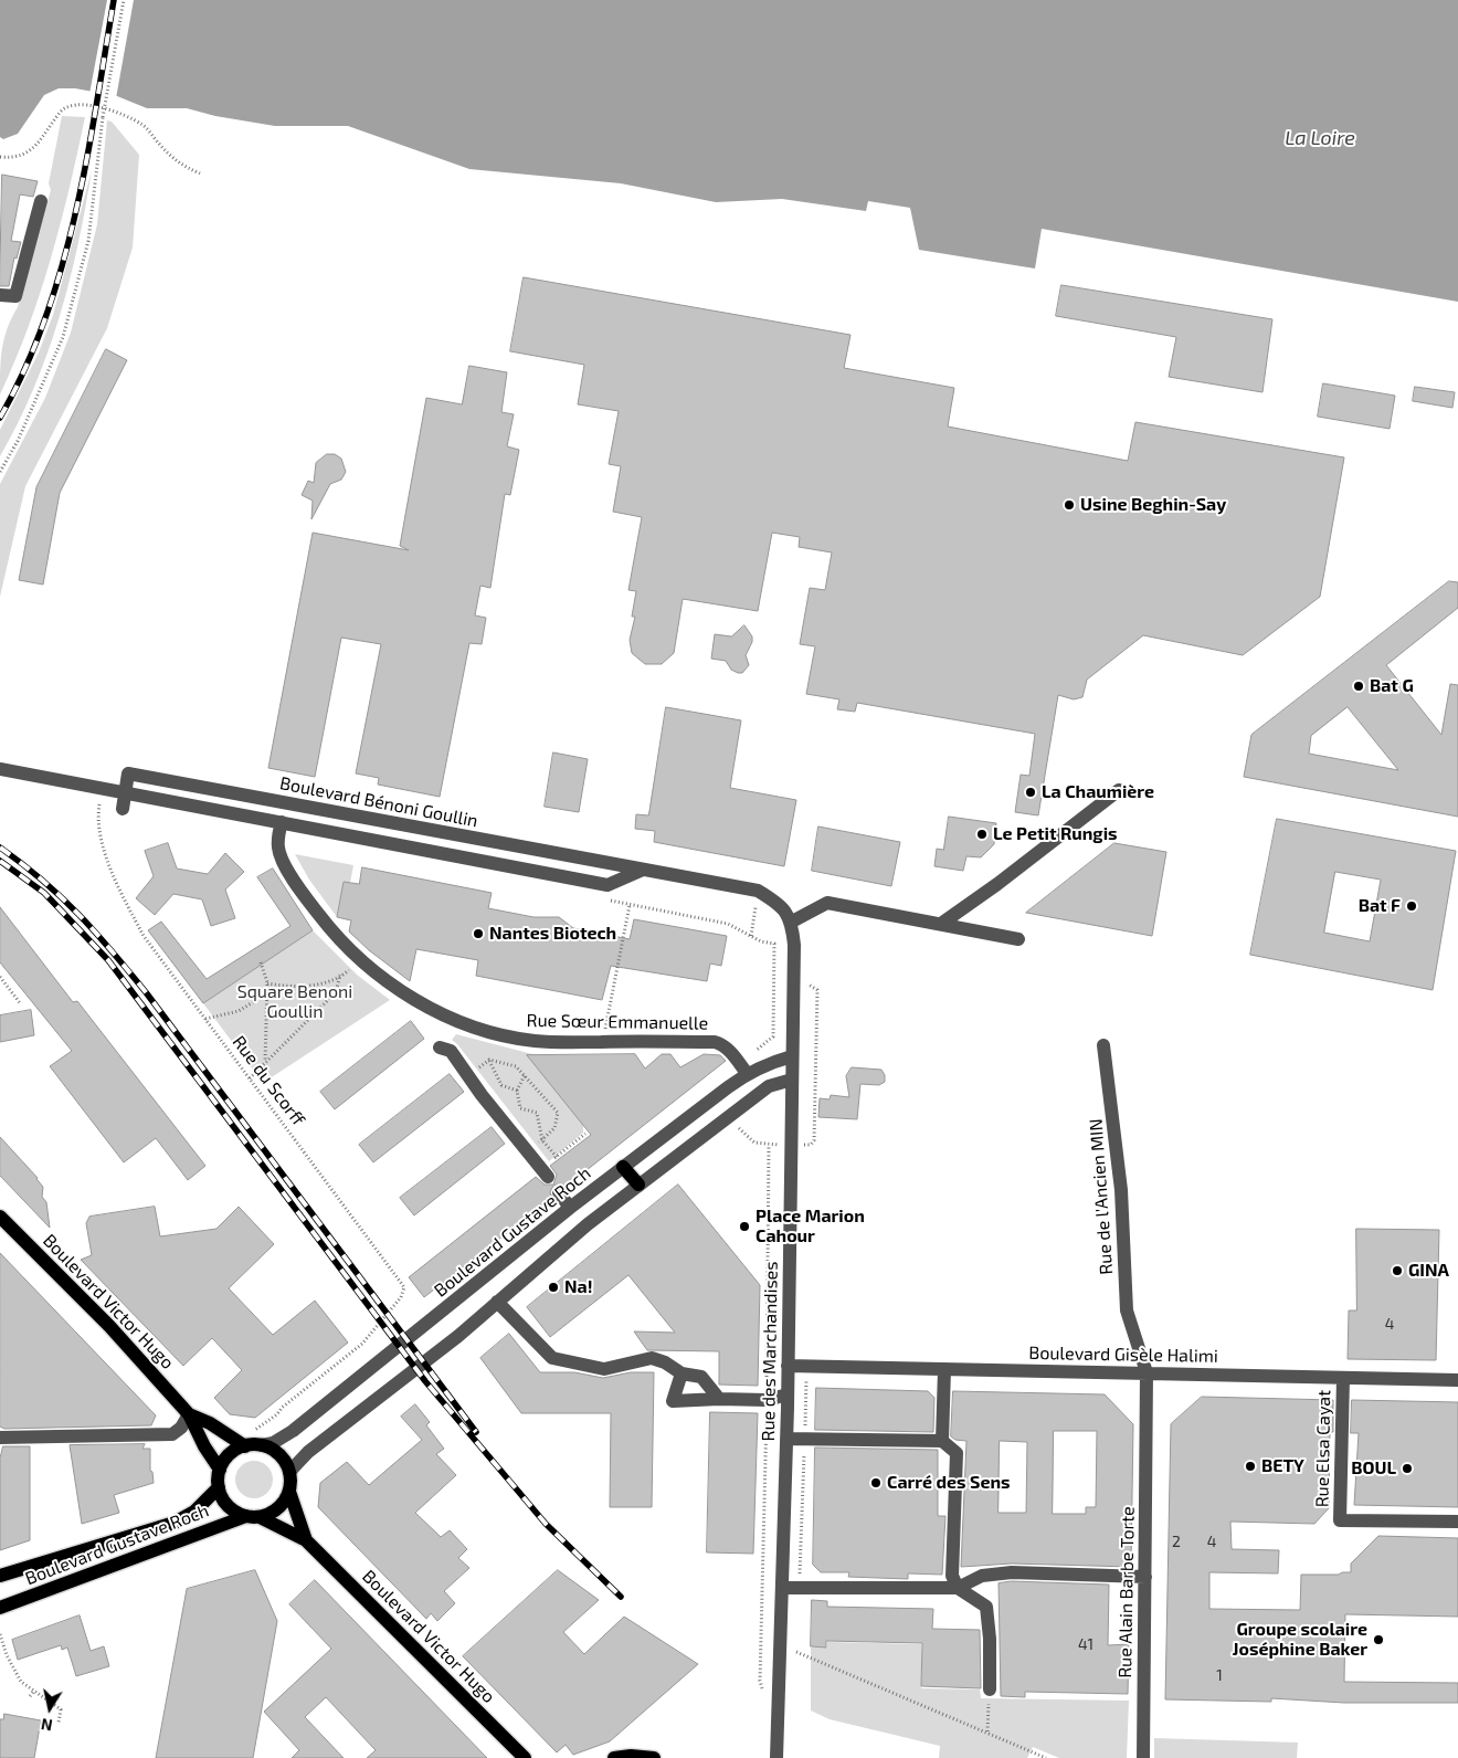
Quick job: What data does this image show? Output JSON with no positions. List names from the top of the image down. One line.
{"streets":{"main road":["Boulevard Gustave Roch","Boulevard Victor Hugo"],"street":["Boulevard Bénoni Goullin","Rue Sœur Emmanuelle","Rue de l'Ancien MIN","Rue des Marchandises","Boulevard Gisèle Halimi","Rue Elsa Cayat","Rue Alain Barbe Torte"],"path":["Rue du Scorff"]},"crossings":[["Boulevard Bénoni Goullin","Rue des Marchandises"],["Rue Sœur Emmanuelle","Boulevard Gustave Roch"],["Rue de l'Ancien MIN","Boulevard Gisèle Halimi"],["Rue de l'Ancien MIN","Rue Alain Barbe Torte"],["Boulevard Gustave Roch","Boulevard Victor Hugo"],["Boulevard Gustave Roch","Rue des Marchandises"],["Rue des Marchandises","Boulevard Gisèle Halimi"],["Boulevard Gisèle Halimi","Rue Elsa Cayat"],["Boulevard Gisèle Halimi","Rue Alain Barbe Torte"]],"water":["La Loire"],"parks":["Square Benoni Goullin"],"places":["Usine Beghin-Say","Bat G","La Chaumière","Le Petit Rungis","Bat F","Nantes Biotech","Place Marion Cahour","GINA","Na!","BETY","BOUL","Carré des Sens","Groupe scolaire Joséphine Baker"],"house_numbers":["4","2","4","41","1"],"north":"bottom"}
